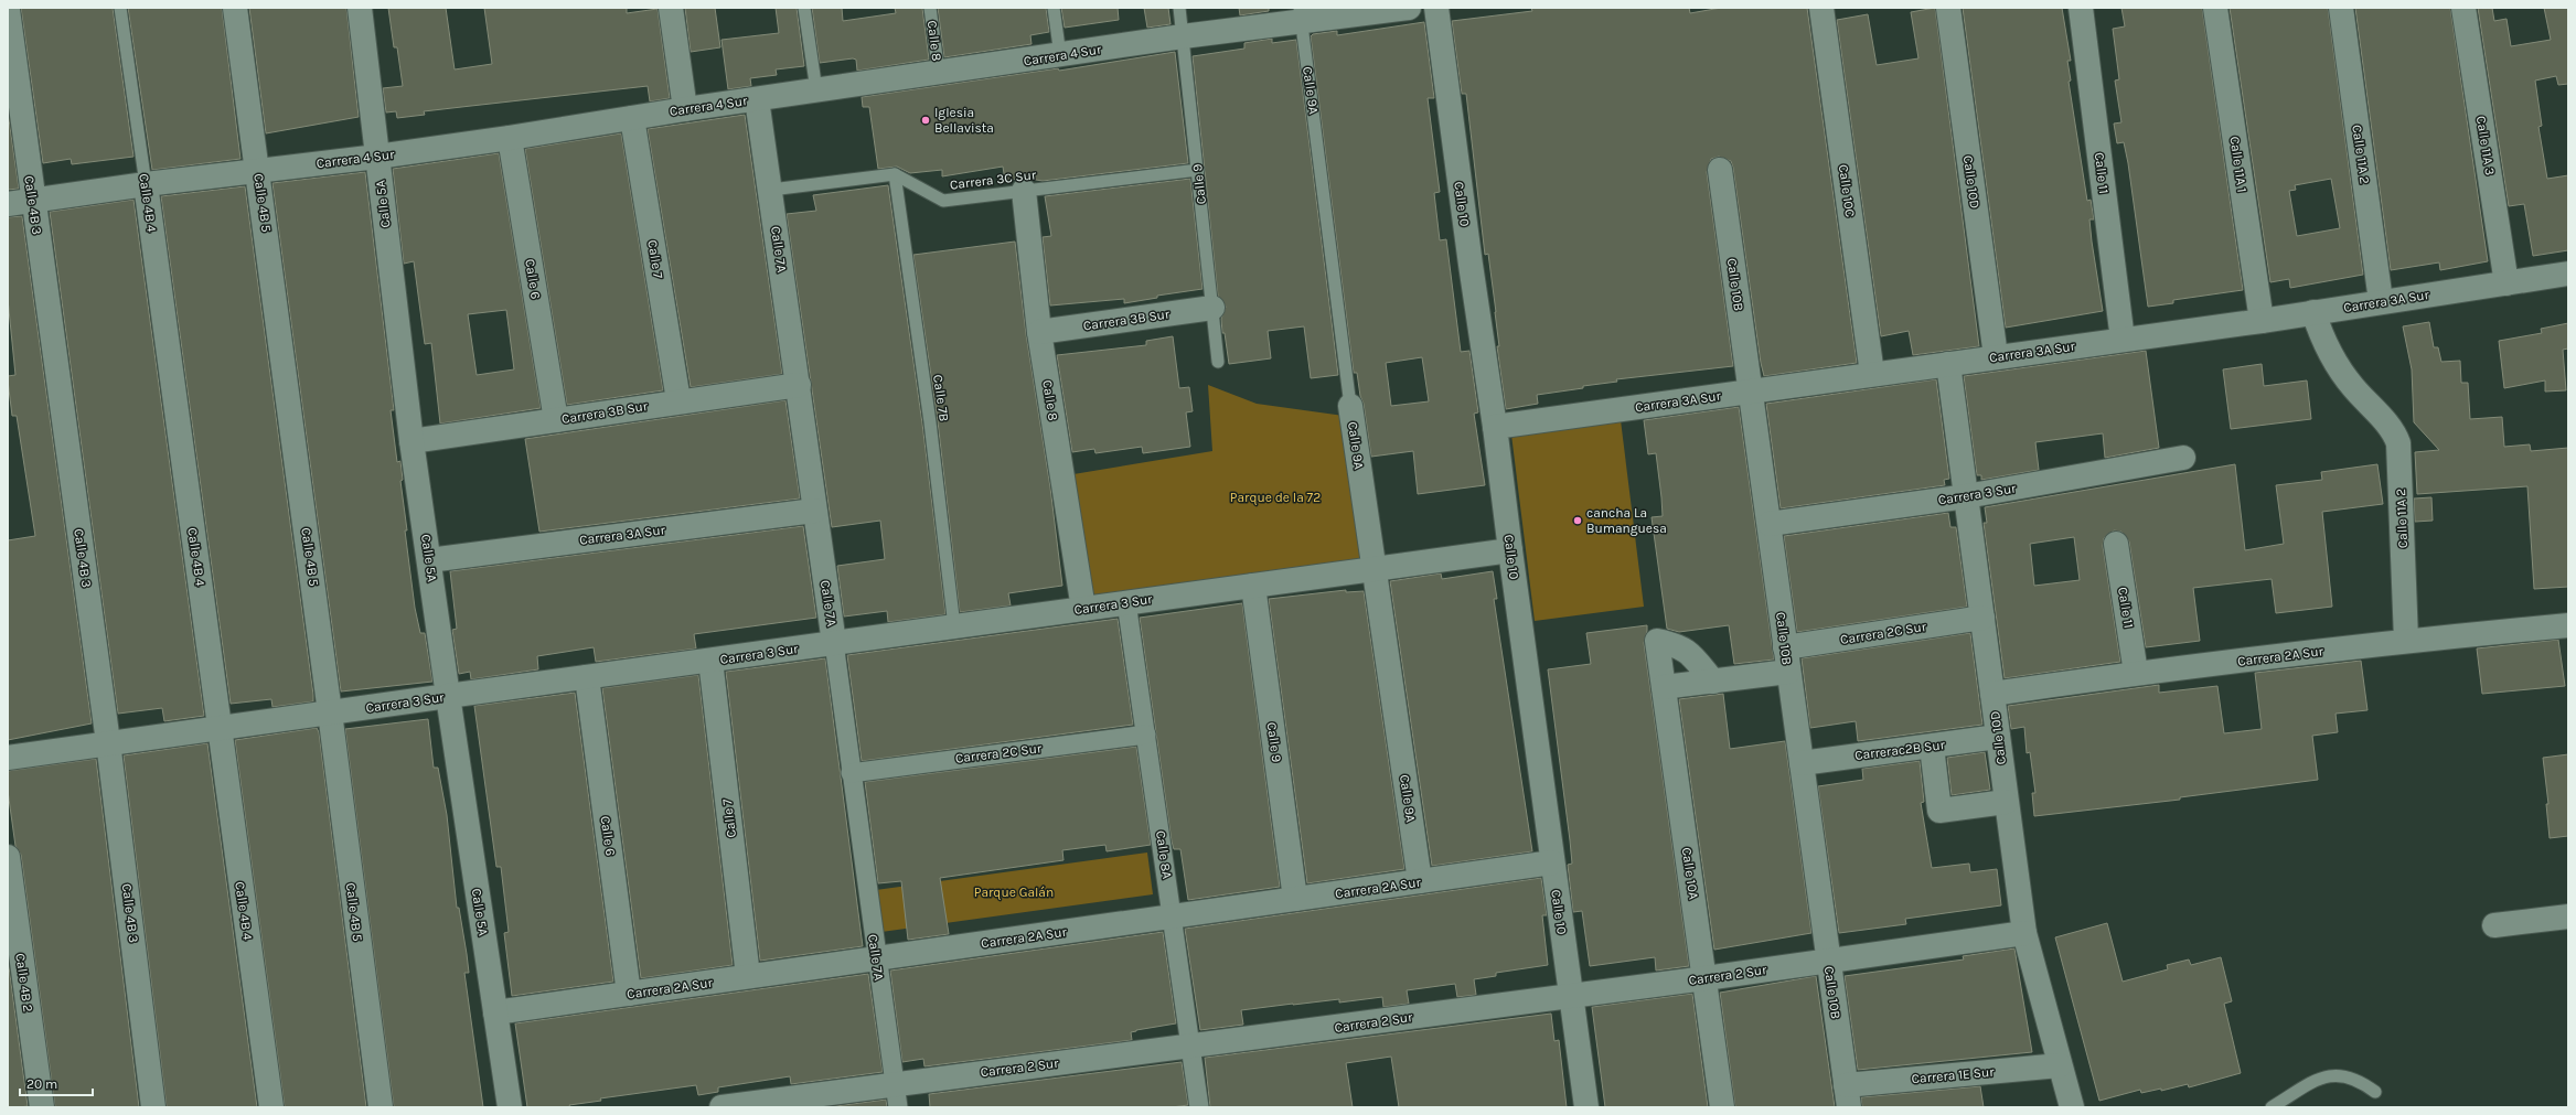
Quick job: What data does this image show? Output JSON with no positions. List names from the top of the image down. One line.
{"streets":{"street":["Calle 8","Carrera 4 Sur","Calle 9A","Calle 11A 3","Calle 11A 2","Calle 11A 1","Calle 11","Calle 10D","Calle 9","Calle 10C","Calle 4B 4","Calle 4B 5","Calle 5A","Calle 10","Calle 4B 3","Calle 7A","Calle 7","Calle 6","Calle 10B","Carrera 3A Sur","Carrera 3B Sur","Carrera 3 Sur","Carrera 2C Sur","Carrera 2A Sur","Carrerac2B Sur","Calle 8A","Calle 10A","Carrera 2 Sur","Calle 4B 2","Carrera 1E Sur"],"lane":["Carrera 3C Sur","Calle 7B"]},"crossings":[["Calle 8","Carrera 4 Sur"],["Calle 8","Carrera 3C Sur"],["Calle 8","Carrera 3B Sur"],["Calle 8","Carrera 3 Sur"],["Carrera 4 Sur","Calle 9A"],["Carrera 4 Sur","Calle 9"],["Carrera 4 Sur","Calle 4B 4"],["Carrera 4 Sur","Calle 4B 5"],["Carrera 4 Sur","Calle 5A"],["Carrera 4 Sur","Calle 4B 3"],["Carrera 4 Sur","Calle 7A"],["Carrera 4 Sur","Calle 7"],["Carrera 4 Sur","Calle 6"],["Calle 9A","Carrera 3 Sur"],["Calle 9A","Carrera 2A Sur"],["Calle 11A 3","Carrera 3A Sur"],["Calle 11A 2","Carrera 3A Sur"],["Calle 11A 2","Carrera 2A Sur"],["Calle 11A 1","Carrera 3A Sur"],["Calle 11","Carrera 3A Sur"],["Calle 11","Carrera 2A Sur"],["Carrera 3C Sur","Calle 9"],["Carrera 3C Sur","Calle 7B"],["Calle 10D","Carrera 3A Sur"],["Calle 10D","Carrera 3 Sur"],["Calle 10D","Carrera 2C Sur"],["Calle 10D","Carrera 2A Sur"],["Calle 10D","Carrerac2B Sur"],["Calle 10D","Carrera 2 Sur"],["Calle 10D","Carrera 1E Sur"],["Calle 9","Carrera 3B Sur"],["Calle 9","Carrera 3 Sur"],["Calle 9","Carrera 2A Sur"],["Calle 10C","Carrera 3A Sur"],["Calle 4B 4","Carrera 3 Sur"],["Calle 4B 5","Carrera 3 Sur"],["Calle 5A","Carrera 3A Sur"],["Calle 5A","Carrera 3B Sur"],["Calle 5A","Carrera 3 Sur"],["Calle 5A","Carrera 2A Sur"],["Calle 10","Carrera 3A Sur"],["Calle 10","Carrera 3 Sur"],["Calle 10","Carrera 2A Sur"],["Calle 10","Carrera 2 Sur"],["Calle 4B 3","Carrera 3 Sur"],["Calle 7A","Carrera 3A Sur"],["Calle 7A","Carrera 3B Sur"],["Calle 7A","Carrera 3 Sur"],["Calle 7A","Carrera 2C Sur"],["Calle 7A","Carrera 2A Sur"],["Calle 7A","Carrera 2 Sur"],["Calle 7","Carrera 3B Sur"],["Calle 7","Carrera 3 Sur"],["Calle 7","Carrera 2A Sur"],["Calle 6","Carrera 3B Sur"],["Calle 6","Carrera 3 Sur"],["Calle 6","Carrera 2A Sur"],["Calle 10B","Carrera 3A Sur"],["Calle 10B","Carrera 3 Sur"],["Calle 10B","Carrera 2C Sur"],["Calle 10B","Carrerac2B Sur"],["Calle 10B","Carrera 2 Sur"],["Calle 10B","Carrera 1E Sur"],["Calle 7B","Carrera 3 Sur"],["Carrera 3 Sur","Calle 8A"],["Carrera 2C Sur","Calle 8A"],["Carrera 2A Sur","Calle 8A"],["Calle 8A","Carrera 2 Sur"],["Calle 10A","Carrera 2 Sur"]],"parks":["Parque de la 72","Parque Galán"],"places":["Iglesia Bellavista","cancha La Bumanguesa"],"scale_bar":"20 m"}
